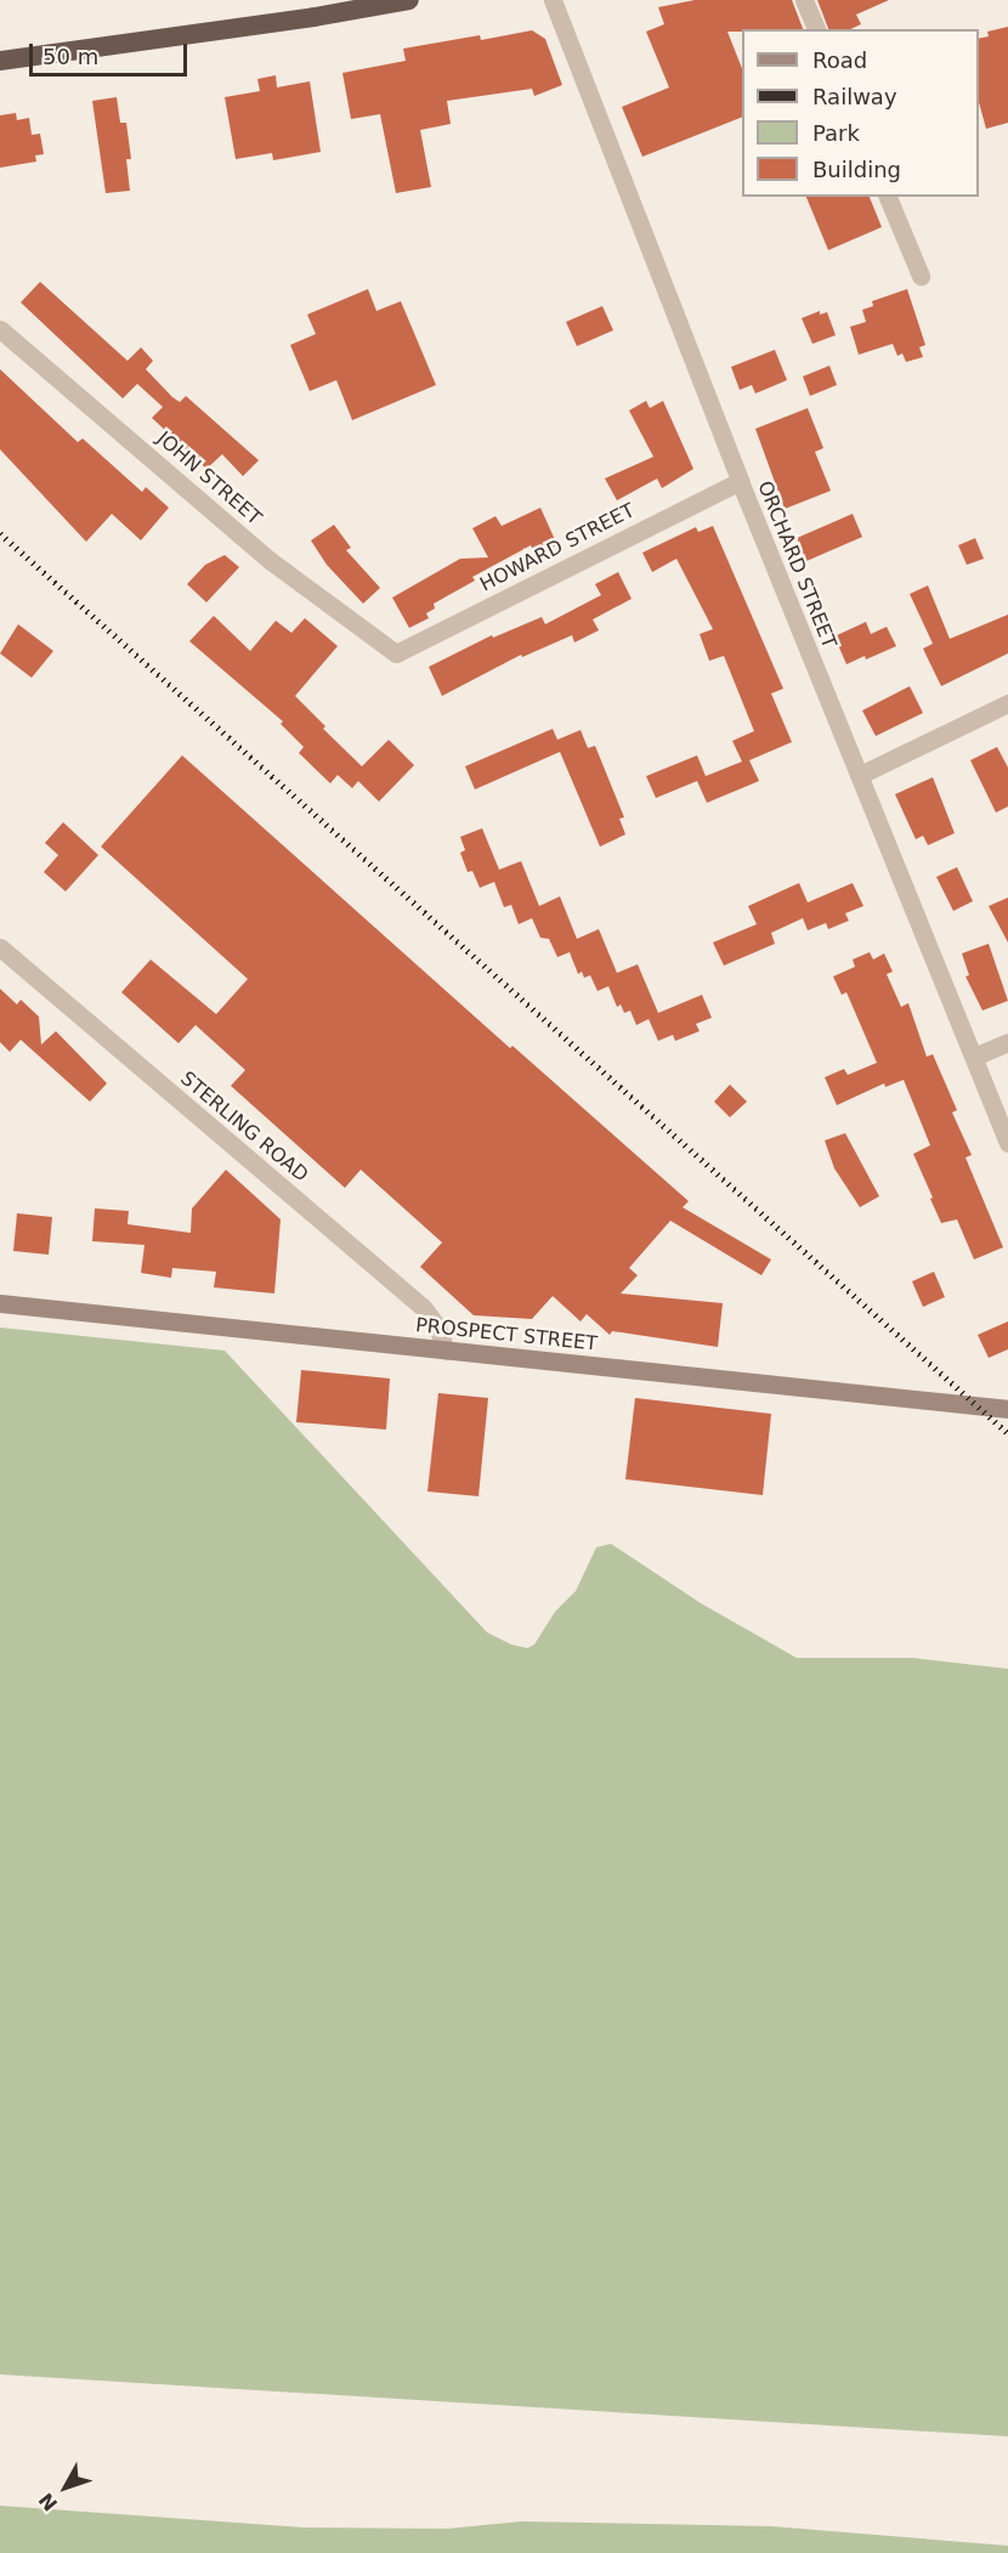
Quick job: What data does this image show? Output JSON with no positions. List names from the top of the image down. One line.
{"streets":{"main road":["PROSPECT STREET"],"street":["JOHN STREET","HOWARD STREET","ORCHARD STREET","STERLING ROAD"]},"crossings":[["JOHN STREET","HOWARD STREET"],["HOWARD STREET","ORCHARD STREET"],["STERLING ROAD","PROSPECT STREET"]],"legend":["Road","Railway","Park","Building"],"scale_bar":"50 m","north":"bottom left"}
